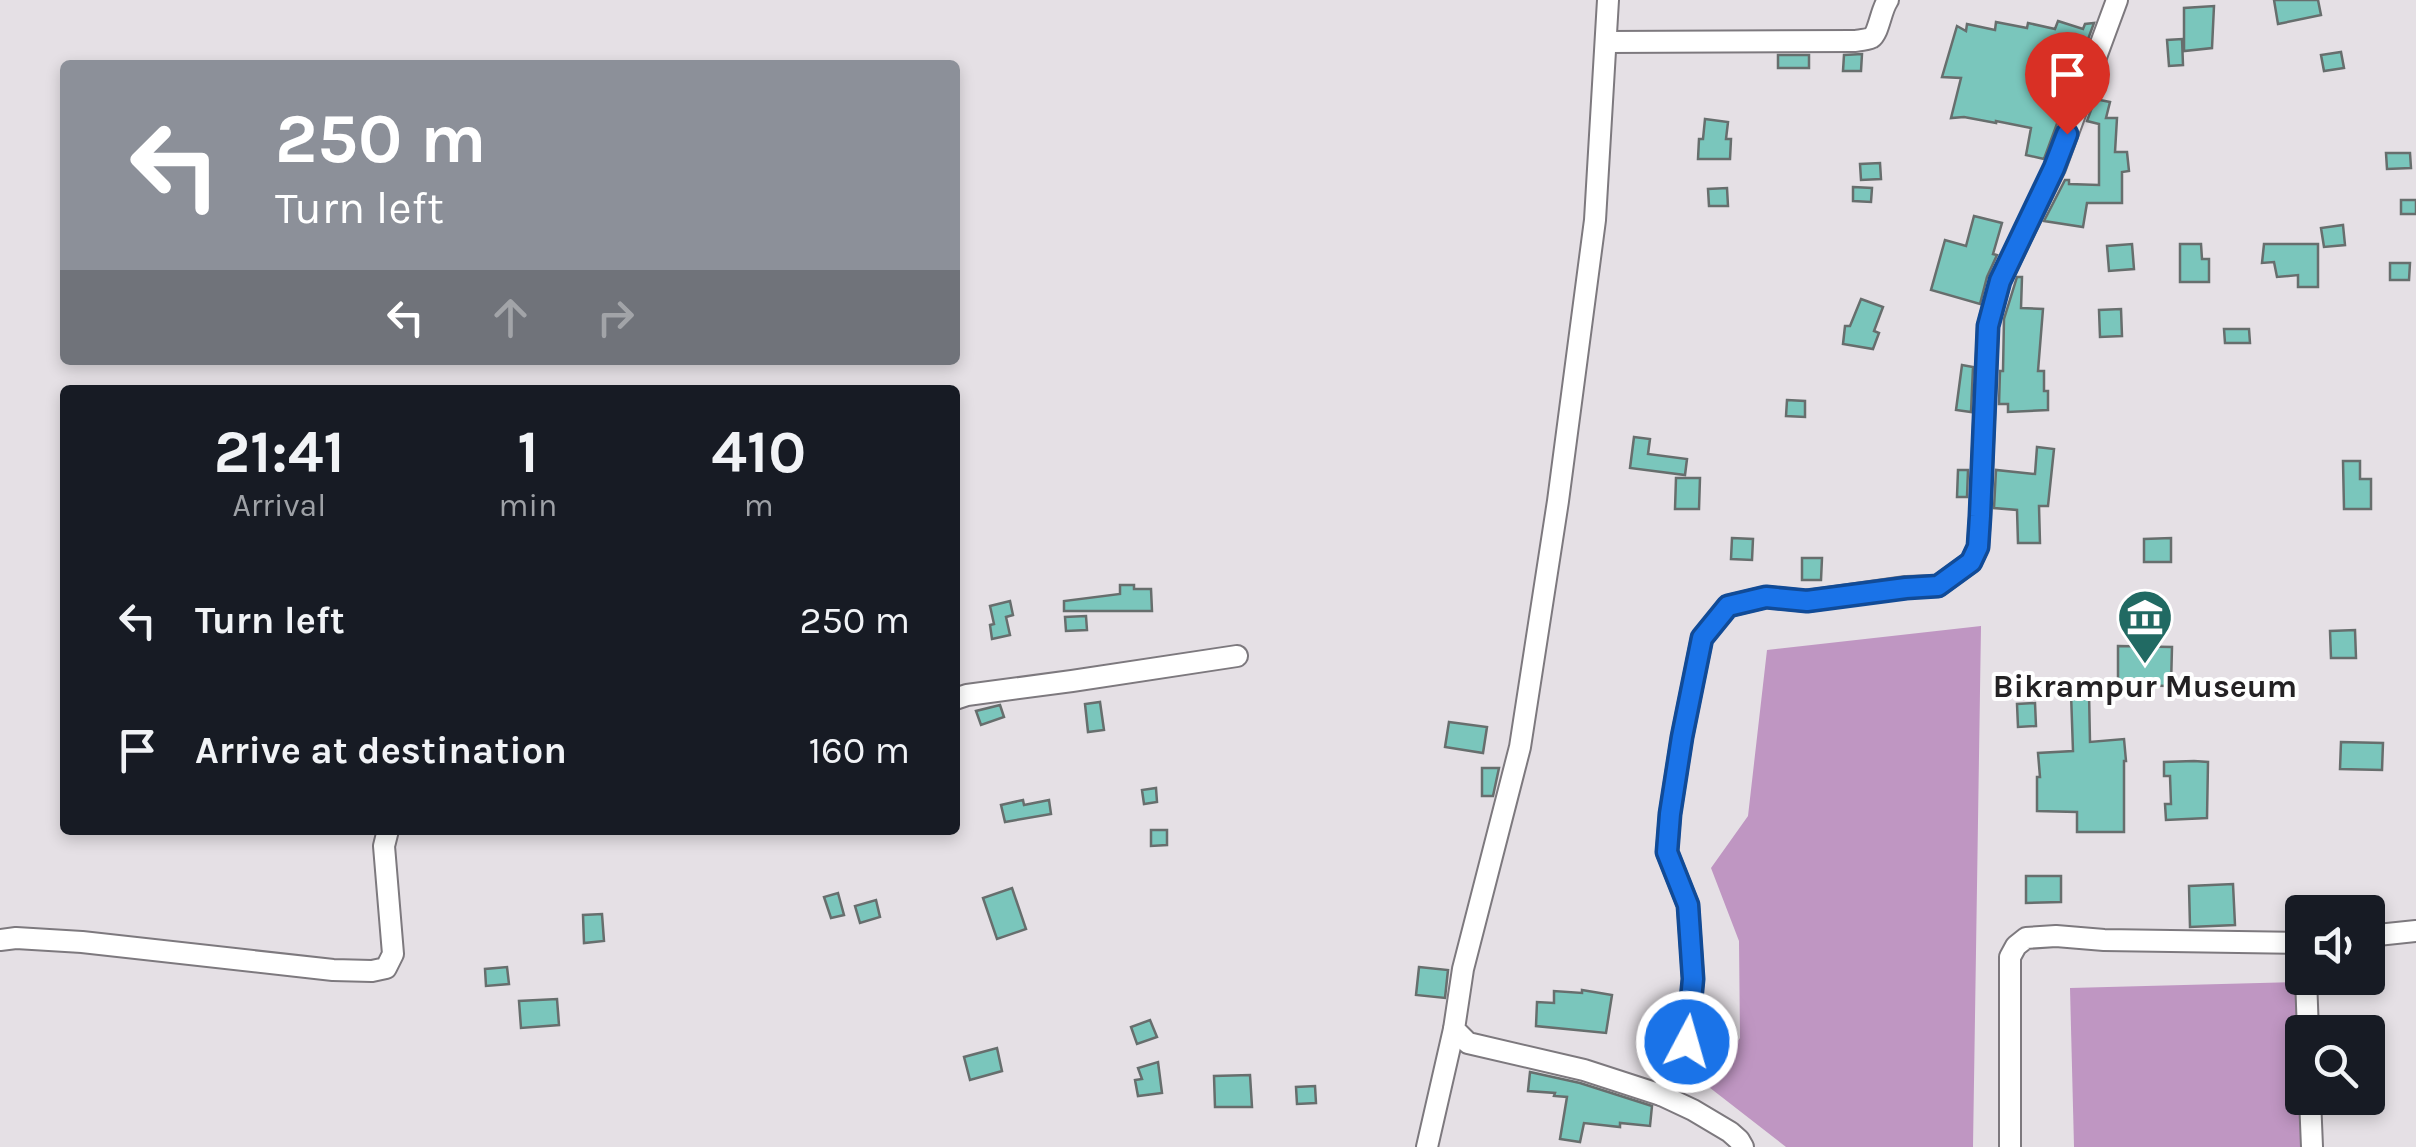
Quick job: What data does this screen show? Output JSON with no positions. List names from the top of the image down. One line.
{"places":{"museum":["Bikrampur Museum"]},"page":{"turn":["250 m","Turn left"],"eta":["21:41","Arrival","1","min","410","m"],"list":[{"name":"Turn left","value":"250 m"},{"name":"Arrive at destination","value":"160 m"}]}}
